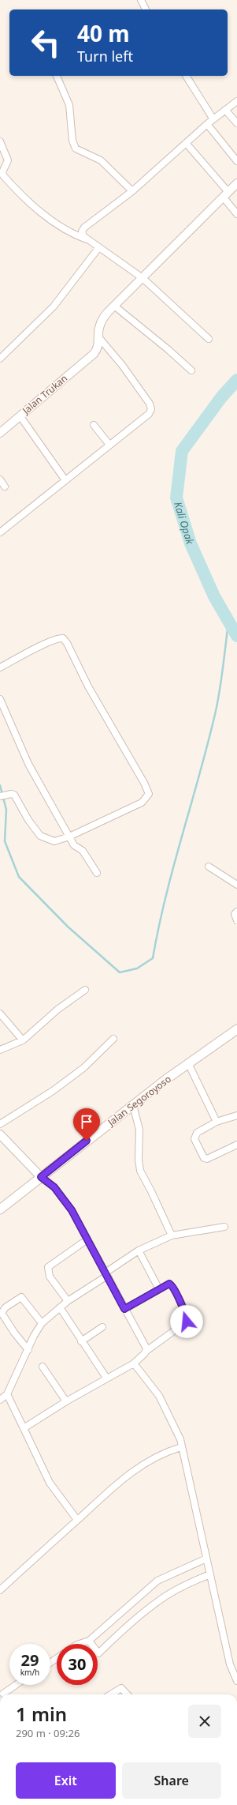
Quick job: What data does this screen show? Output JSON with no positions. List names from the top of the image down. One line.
{"streets":{"main road":["Jalan Segoroyoso"],"street":["Jalan Trukan"]},"water":["Kali Opak"],"page":{"turn":["40 m","Turn left"],"speed":"29 km/h","limit":"30","heading":["1 min","290 m · 09:26"],"buttons":["Exit","Share"]}}
